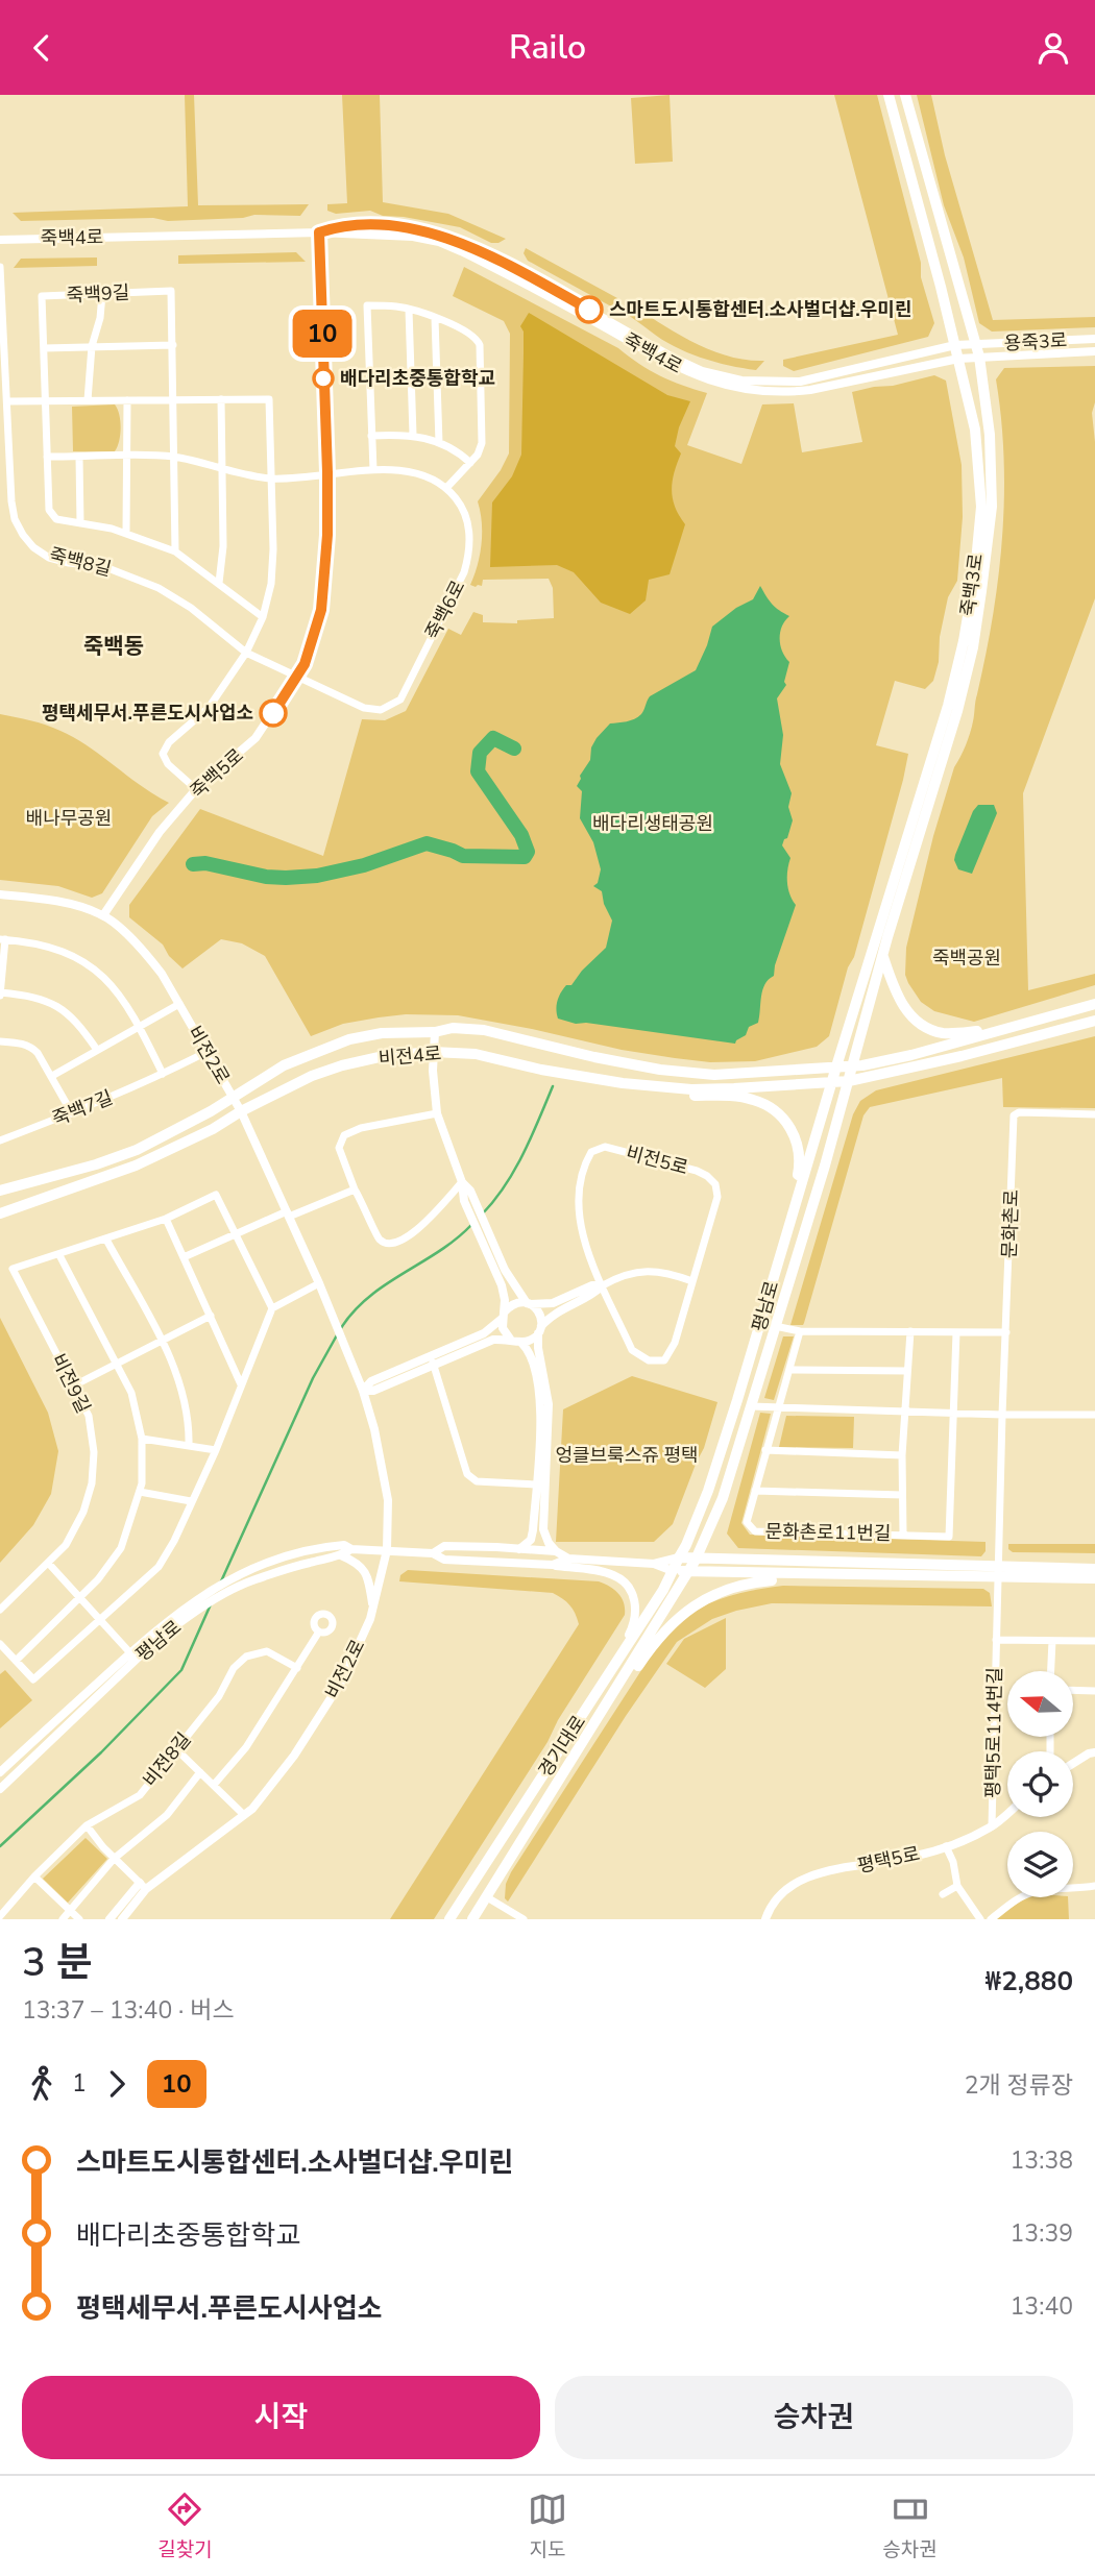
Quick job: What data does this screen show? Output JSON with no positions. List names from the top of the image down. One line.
{"streets":{"main road":["죽백3로","비전4로","평남로","경기대로"],"street":["죽백4로","죽백9길","용죽3로","죽백8길","죽백6로","죽백5로","비전2로","죽백7길","비전5로","문화촌로","비전9길","문화촌로11번길","평택5로114번길","비전8길","평택5로"]},"crossings":[["죽백4로","용죽3로"],["죽백4로","죽백3로"],["죽백4로","죽백5로"],["용죽3로","죽백3로"],["죽백8길","죽백6로"],["죽백8길","죽백5로"],["죽백3로","비전4로"],["죽백3로","평남로"],["죽백6로","죽백5로"],["죽백5로","비전2로"],["비전2로","비전4로"],["비전2로","죽백7길"],["비전2로","비전8길"],["비전4로","평남로"],["문화촌로","평택5로114번길"],["평남로","경기대로"],["평택5로114번길","평택5로"]],"districts":["죽백동"],"parks":["배나무공원","배다리생태공원","죽백공원","엉클브룩스쥬 평택"],"places":["스마트도시통합센터.소사벌더샵.우미린","배다리초중통합학교","평택세무서.푸른도시사업소"],"lines":["bus line 10"],"north":"left","page":{"header":"Railo","on_map":"10","heading":["3 분","13:37 – 13:40 · 버스","₩2,880"],"legs":["1","10","2개 정류장"],"list":[{"name":"스마트도시통합센터.소사벌더샵.우미린","value":"13:38"},{"name":"배다리초중통합학교","value":"13:39"},{"name":"평택세무서.푸른도시사업소","value":"13:40"}],"buttons":["시작","승차권"],"tabs":["길찾기","지도","승차권"]}}
